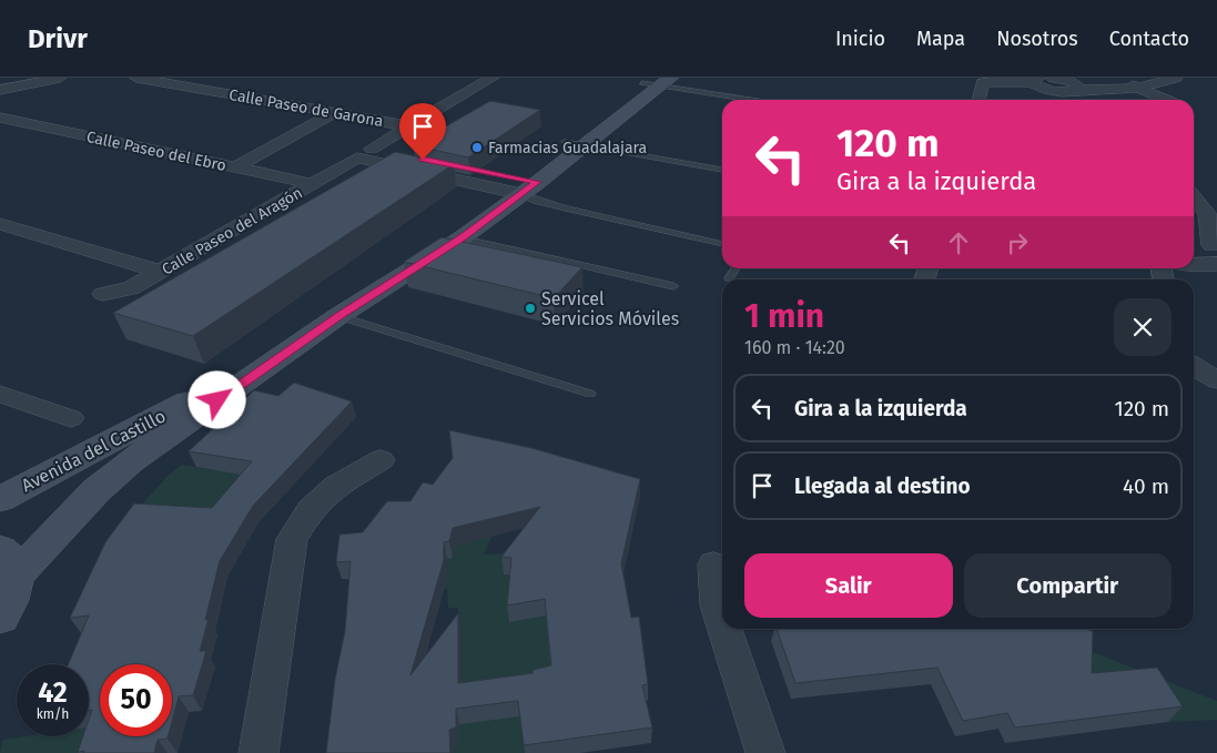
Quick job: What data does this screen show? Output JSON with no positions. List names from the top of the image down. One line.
{"streets":{"main road":["Avenida del Castillo"],"street":["Calle Paseo de Garona","Calle Paseo del Ebro","Calle Paseo del Aragón"]},"crossings":[["Calle Paseo de Garona","Calle Paseo del Aragón"],["Calle Paseo del Ebro","Calle Paseo del Aragón"]],"places":["Farmacias Guadalajara","Servicel Servicios Móviles"],"page":{"header":"Drivr","nav":["Inicio","Mapa","Nosotros","Contacto"],"turn":["120 m","Gira a la izquierda"],"heading":["1 min","160 m · 14:20"],"list":[{"name":"Gira a la izquierda","value":"120 m"},{"name":"Llegada al destino","value":"40 m"}],"buttons":["Salir","Compartir"],"speed":"42 km/h","limit":"50"}}
